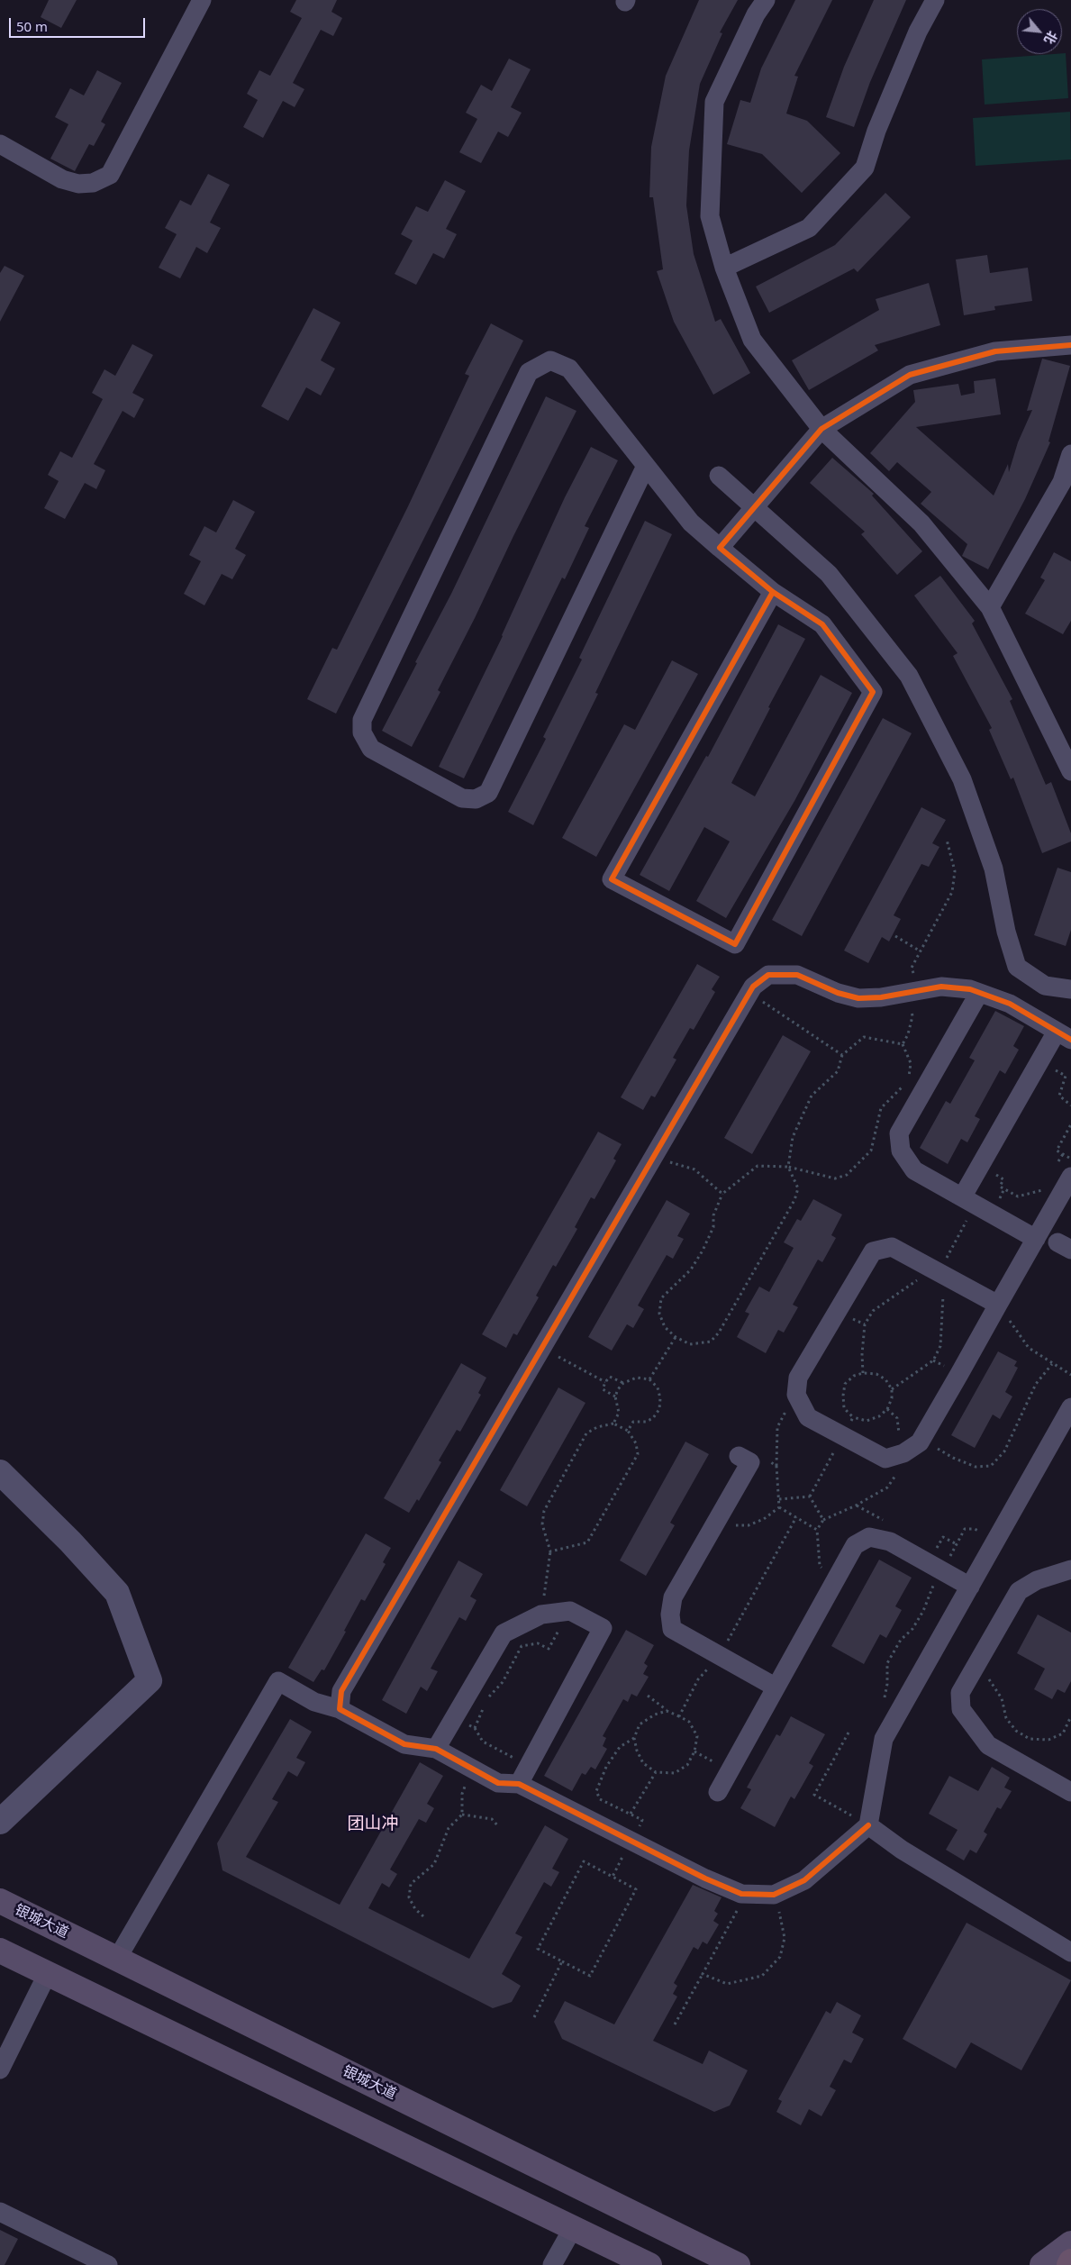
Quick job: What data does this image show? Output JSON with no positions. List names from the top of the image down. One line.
{"streets":{"main road":["银城大道"]},"districts":["团山冲"],"scale_bar":"50 m","north":"bottom right"}
